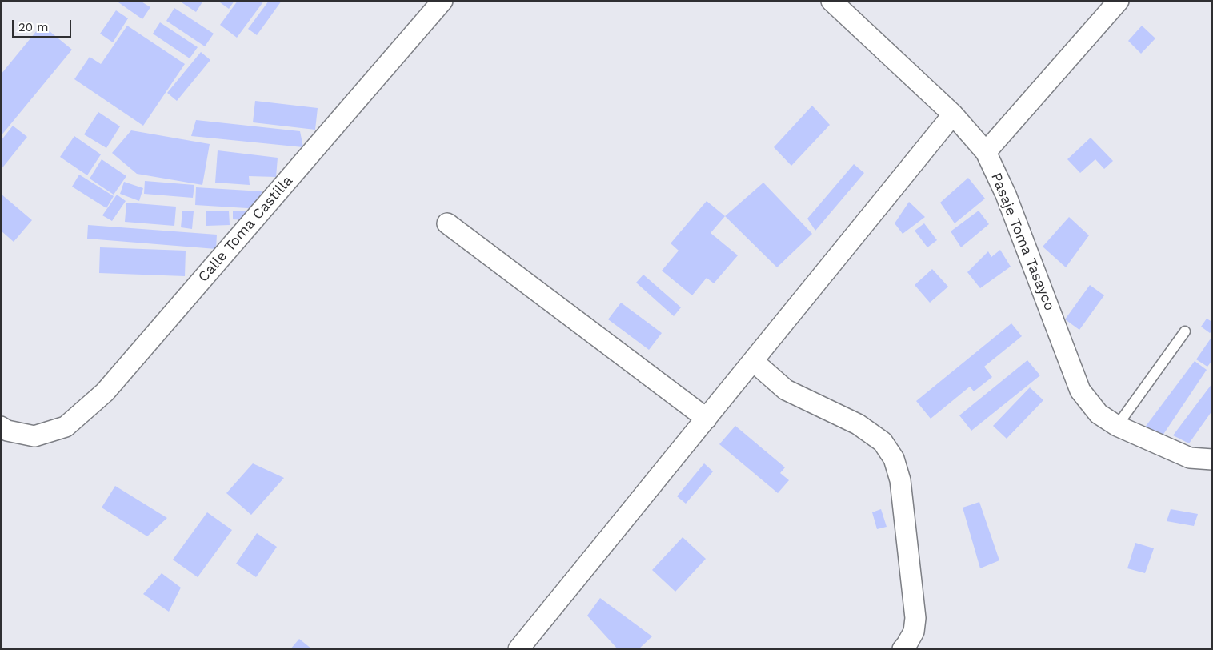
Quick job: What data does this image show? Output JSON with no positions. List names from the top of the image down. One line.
{"streets":{"street":["Calle Toma Castilla","Pasaje Toma Tasayco"]},"scale_bar":"20 m"}
